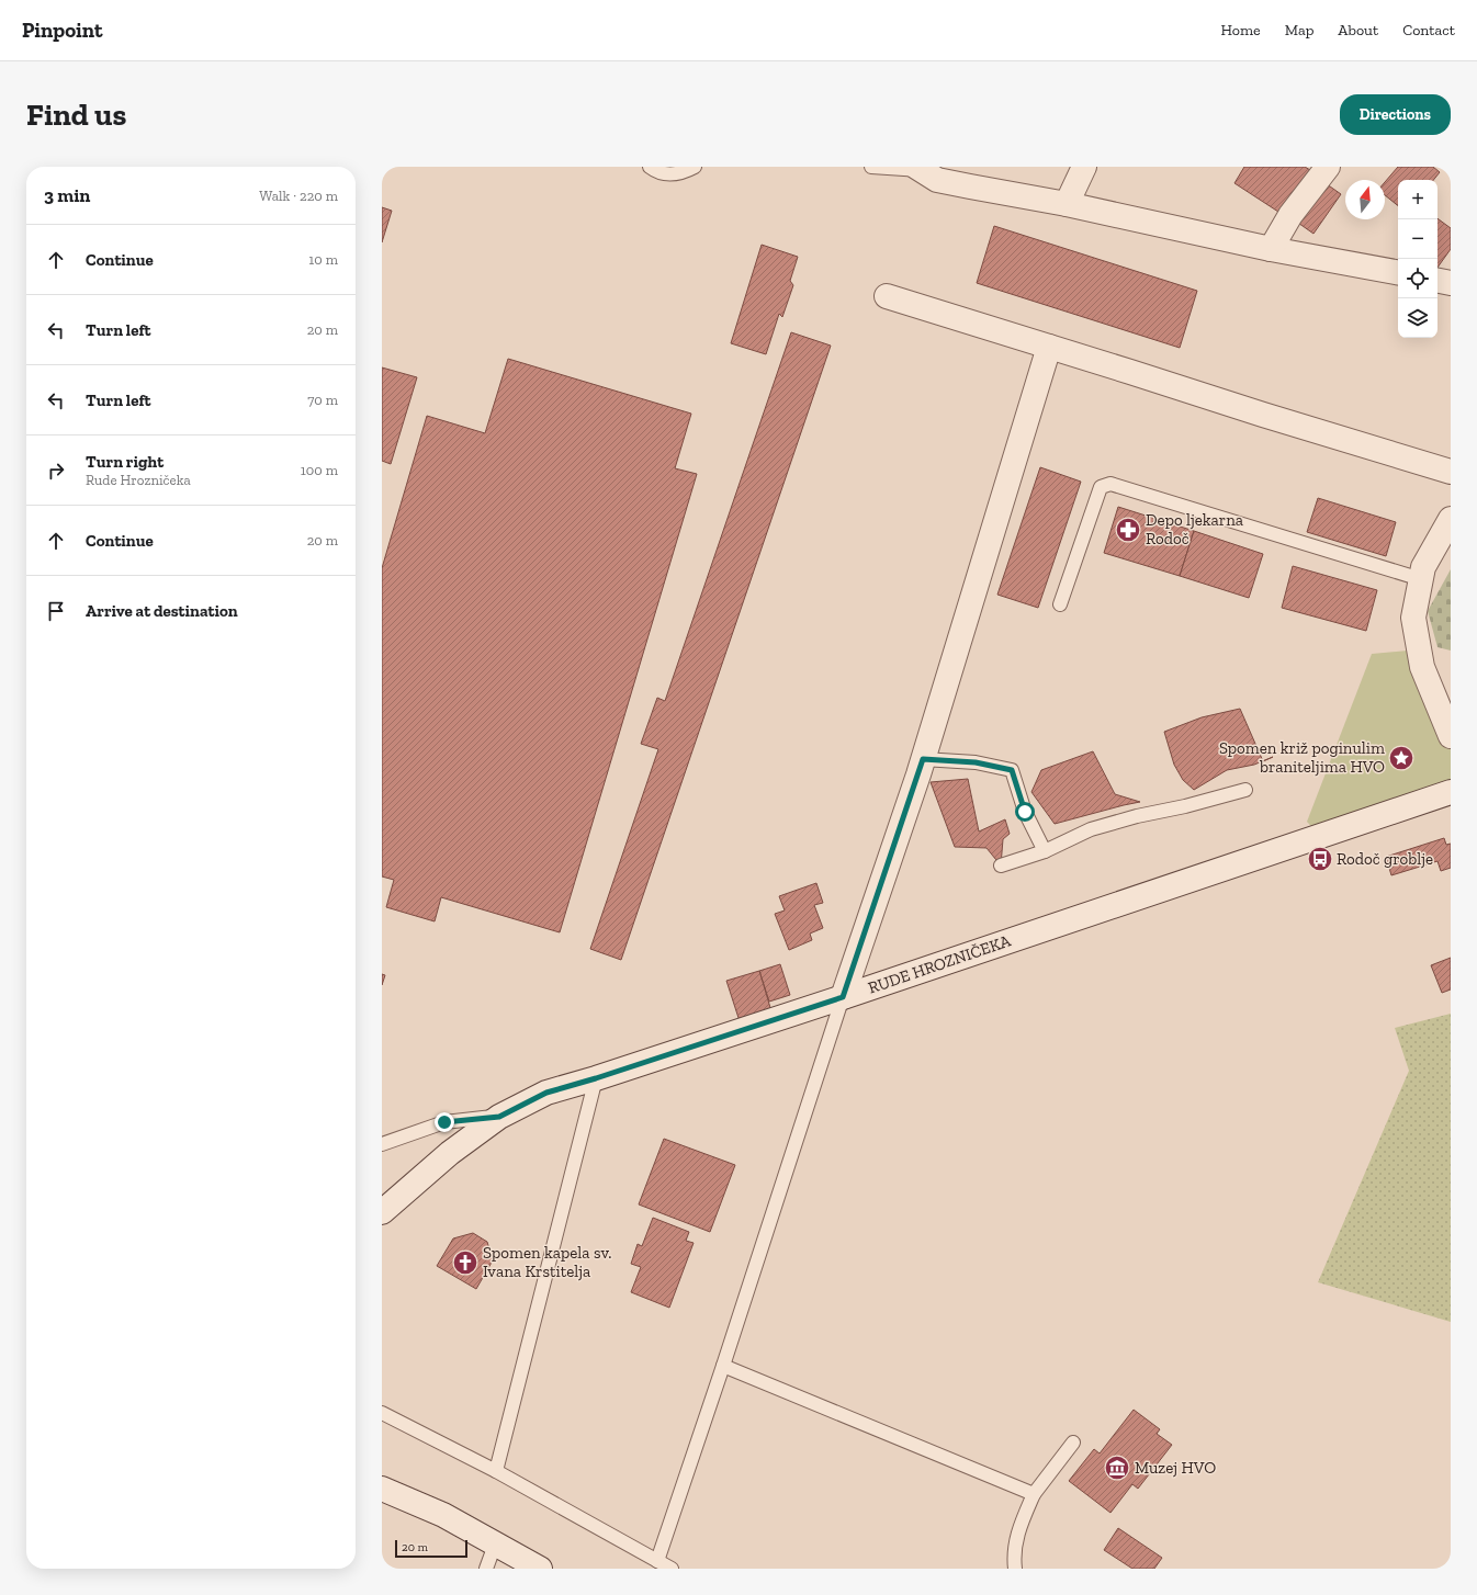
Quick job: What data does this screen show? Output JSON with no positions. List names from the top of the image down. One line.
{"streets":{"street":["RUDE HROZNIČEKA"]},"places":{"pharmacy":["Depo ljekarna Rodoč"],"place":["Spomen križ poginulim braniteljima HVO"],"bus stop":["Rodoč groblje"],"church":["Spomen kapela sv. Ivana Krstitelja"],"museum":["Muzej HVO"]},"scale_bar":"20 m","north":"top","page":{"header":"Pinpoint","nav":["Home","Map","About","Contact"],"buttons":"Directions","title":"Find us","heading":["3 min","Walk · 220 m"],"map_buttons":["+","−"],"list":[["Continue","10 m"],["Turn left","20 m"],["Turn left","70 m"],["Turn right","Rude Hrozničeka","100 m"],["Continue","20 m"],"Arrive at destination"],"scale":"20 m"}}
